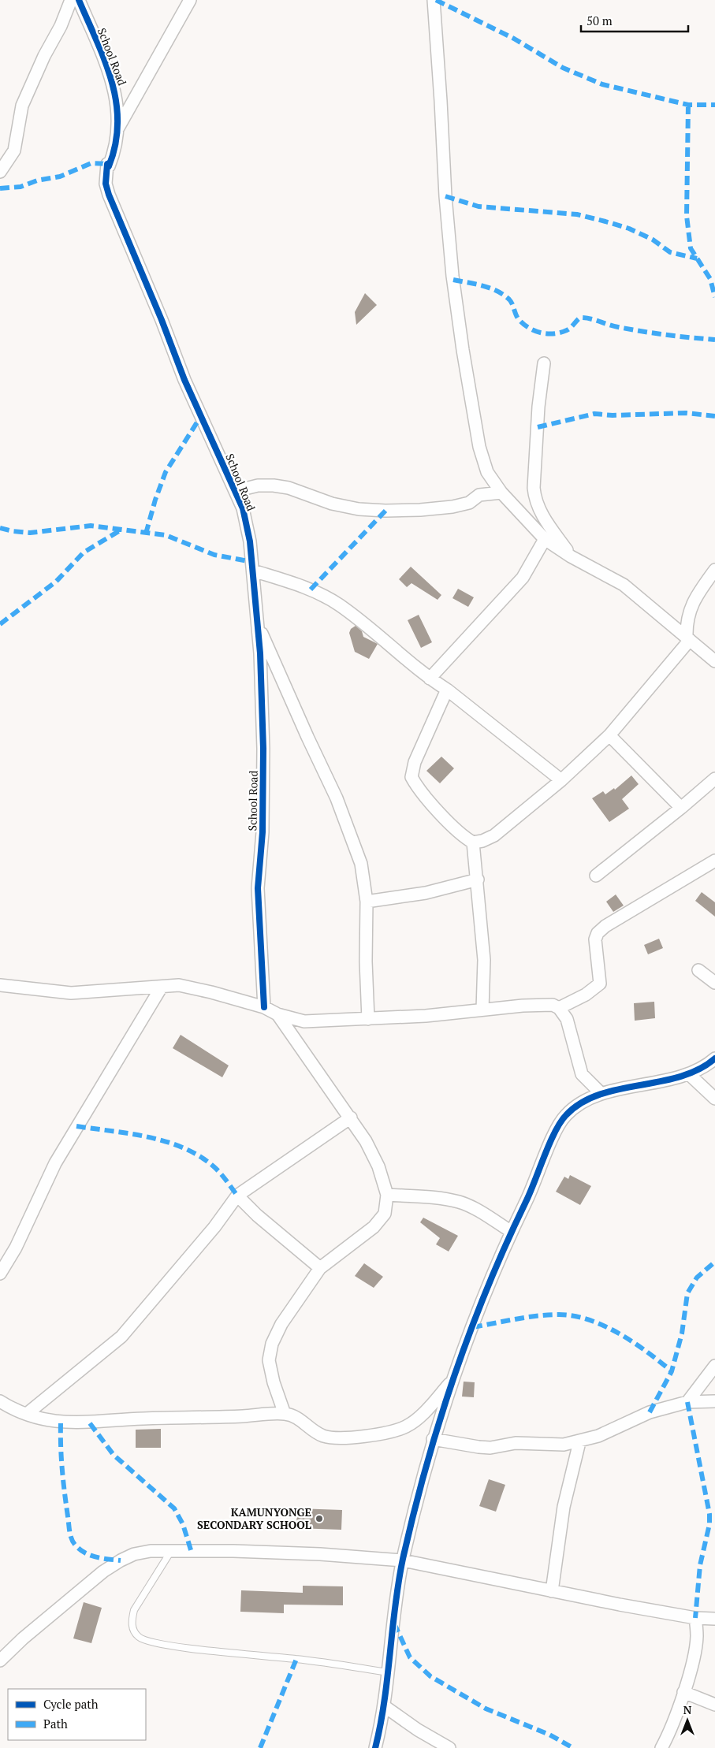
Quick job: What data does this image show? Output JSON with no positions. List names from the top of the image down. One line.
{"streets":{"street":["School Road"]},"places":["KAMUNYONGE SECONDARY SCHOOL"],"legend":["Cycle path","Path"],"scale_bar":"50 m","north":"top"}
